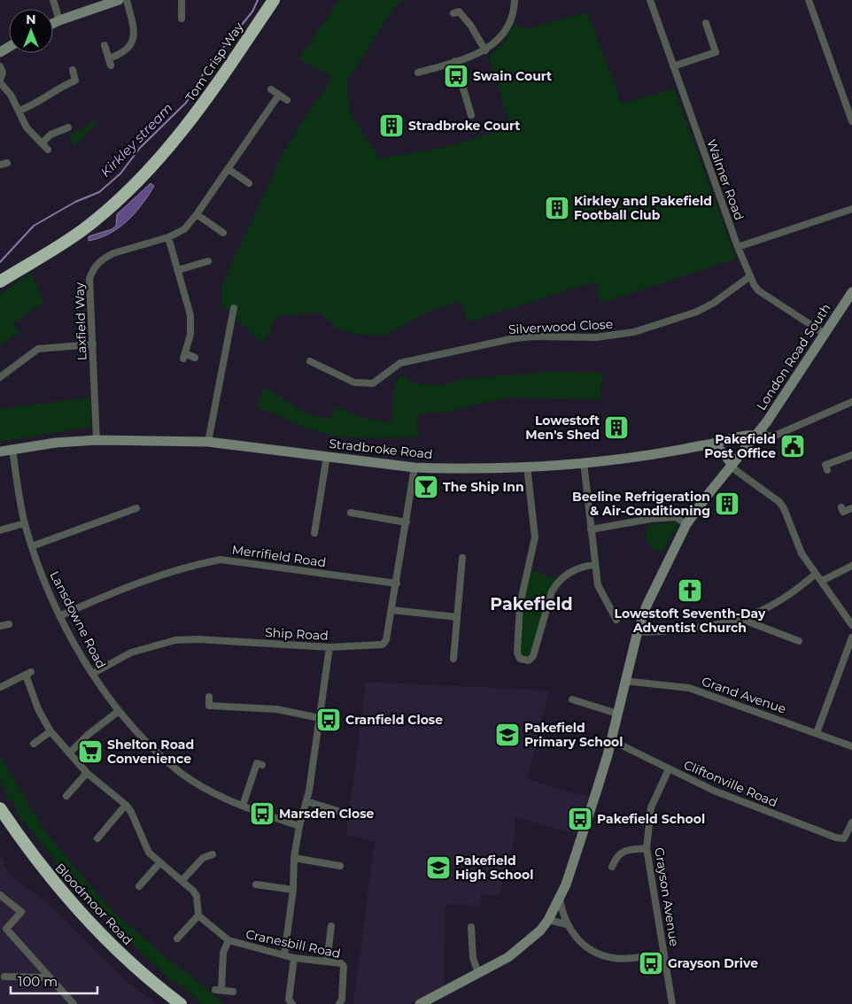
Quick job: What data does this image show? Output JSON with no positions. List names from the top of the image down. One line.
{"streets":{"highway":["Tom Crisp Way","Bloodmoor Road"],"main road":["London Road South","Stradbroke Road"],"street":["Walmer Road","Laxfield Way","Silverwood Close","Merrifield Road","Lansdowne Road","Ship Road","Grand Avenue","Cliftonville Road","Grayson Avenue","Cranesbill Road"]},"crossings":[["Walmer Road","Silverwood Close"],["Walmer Road","London Road South"],["Laxfield Way","Stradbroke Road"],["London Road South","Stradbroke Road"],["London Road South","Grand Avenue"],["London Road South","Cliftonville Road"],["Stradbroke Road","Lansdowne Road"],["Stradbroke Road","Ship Road"],["Merrifield Road","Lansdowne Road"],["Merrifield Road","Ship Road"],["Lansdowne Road","Ship Road"],["Cliftonville Road","Grayson Avenue"]],"districts":["Pakefield"],"water":["Kirkley stream"],"places":{"bus stop":["Swain Court","Cranfield Close","Marsden Close","Pakefield School","Grayson Drive"],"building":["Stradbroke Court","Kirkley and Pakefield Football Club","Lowestoft Men's Shed","Beeline Refrigeration & Air-Conditioning"],"public building":["Pakefield Post Office"],"bar":["The Ship Inn"],"church":["Lowestoft Seventh-Day Adventist Church"],"school or university":["Pakefield Primary School","Pakefield High School"],"supermarket":["Shelton Road Convenience"]},"scale_bar":"100 m","north":"top"}
